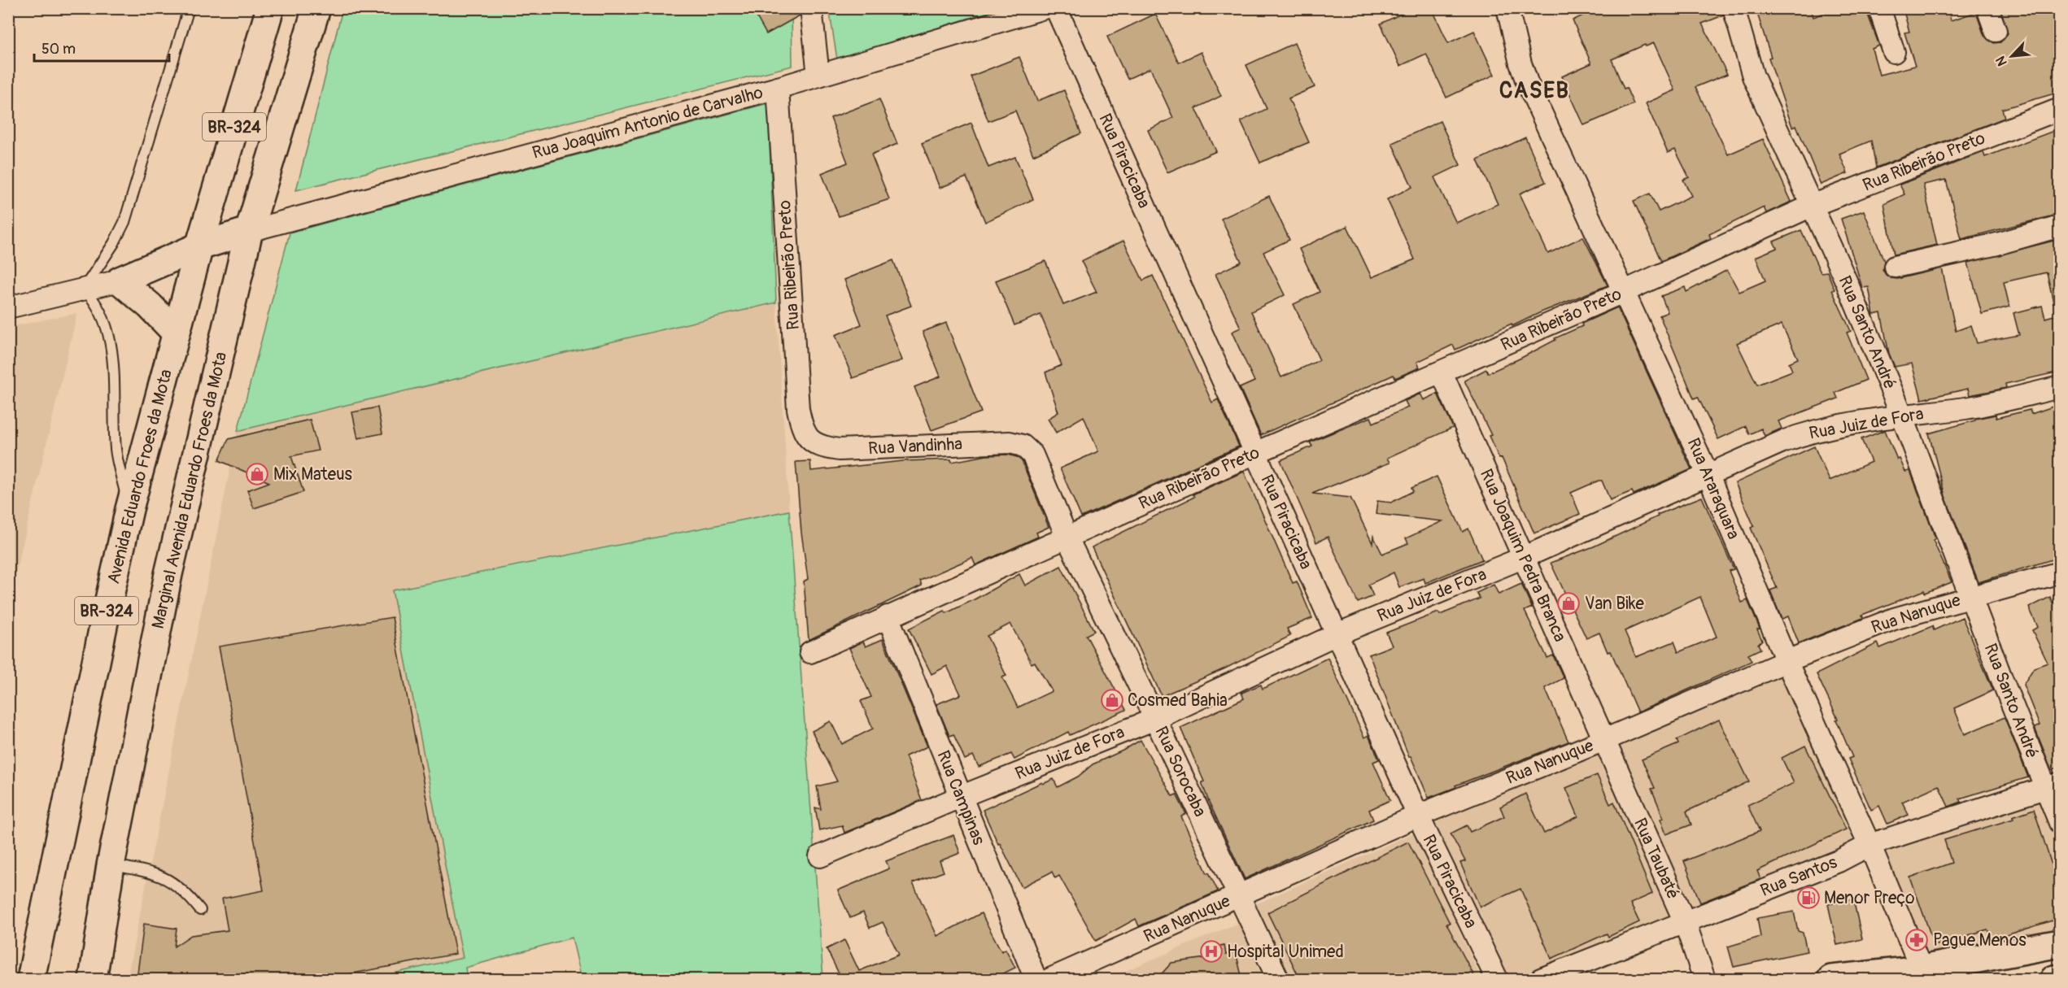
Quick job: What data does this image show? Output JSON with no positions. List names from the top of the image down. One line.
{"streets":{"main road":["BR-324","Avenida Eduardo Froes da Mota","Marginal Avenida Eduardo Froes da Mota"],"street":["Rua Joaquim Antonio de Carvalho","Rua Piracicaba","Rua Ribeirão Preto","Rua Santo André","Rua Juiz de Fora","Rua Vandinha","Rua Araraquara","Rua Joaquim Pedra Branca","Rua Nanuque","Rua Sorocaba","Rua Campinas","Rua Taubaté","Rua Santos"]},"crossings":[["Rua Joaquim Antonio de Carvalho","Rua Ribeirão Preto"],["Rua Joaquim Antonio de Carvalho","Marginal Avenida Eduardo Froes da Mota"],["Rua Piracicaba","Rua Ribeirão Preto"],["Rua Piracicaba","Rua Juiz de Fora"],["Rua Piracicaba","Rua Nanuque"],["Rua Ribeirão Preto","Rua Santo André"],["Rua Ribeirão Preto","Rua Vandinha"],["Rua Ribeirão Preto","Rua Araraquara"],["Rua Ribeirão Preto","Rua Joaquim Pedra Branca"],["Rua Ribeirão Preto","Rua Sorocaba"],["Rua Ribeirão Preto","Rua Campinas"],["Rua Santo André","Rua Juiz de Fora"],["Rua Santo André","Rua Nanuque"],["Rua Santo André","Rua Santos"],["Rua Juiz de Fora","Rua Araraquara"],["Rua Juiz de Fora","Rua Joaquim Pedra Branca"],["Rua Juiz de Fora","Rua Sorocaba"],["Rua Juiz de Fora","Rua Campinas"],["Rua Vandinha","Rua Sorocaba"],["Rua Araraquara","Rua Nanuque"],["Rua Araraquara","Rua Santos"],["Rua Joaquim Pedra Branca","Rua Nanuque"],["Rua Joaquim Pedra Branca","Rua Taubaté"],["Rua Nanuque","Rua Sorocaba"],["Rua Nanuque","Rua Taubaté"],["Rua Taubaté","Rua Santos"]],"districts":["CASEB"],"places":{"shop":["Mix Mateus","Van Bike","Cosmed Bahia"],"fuel station":["Menor Preço"],"pharmacy":["Pague Menos"],"hospital":["Hospital Unimed"]},"scale_bar":"50 m","north":"bottom left"}
